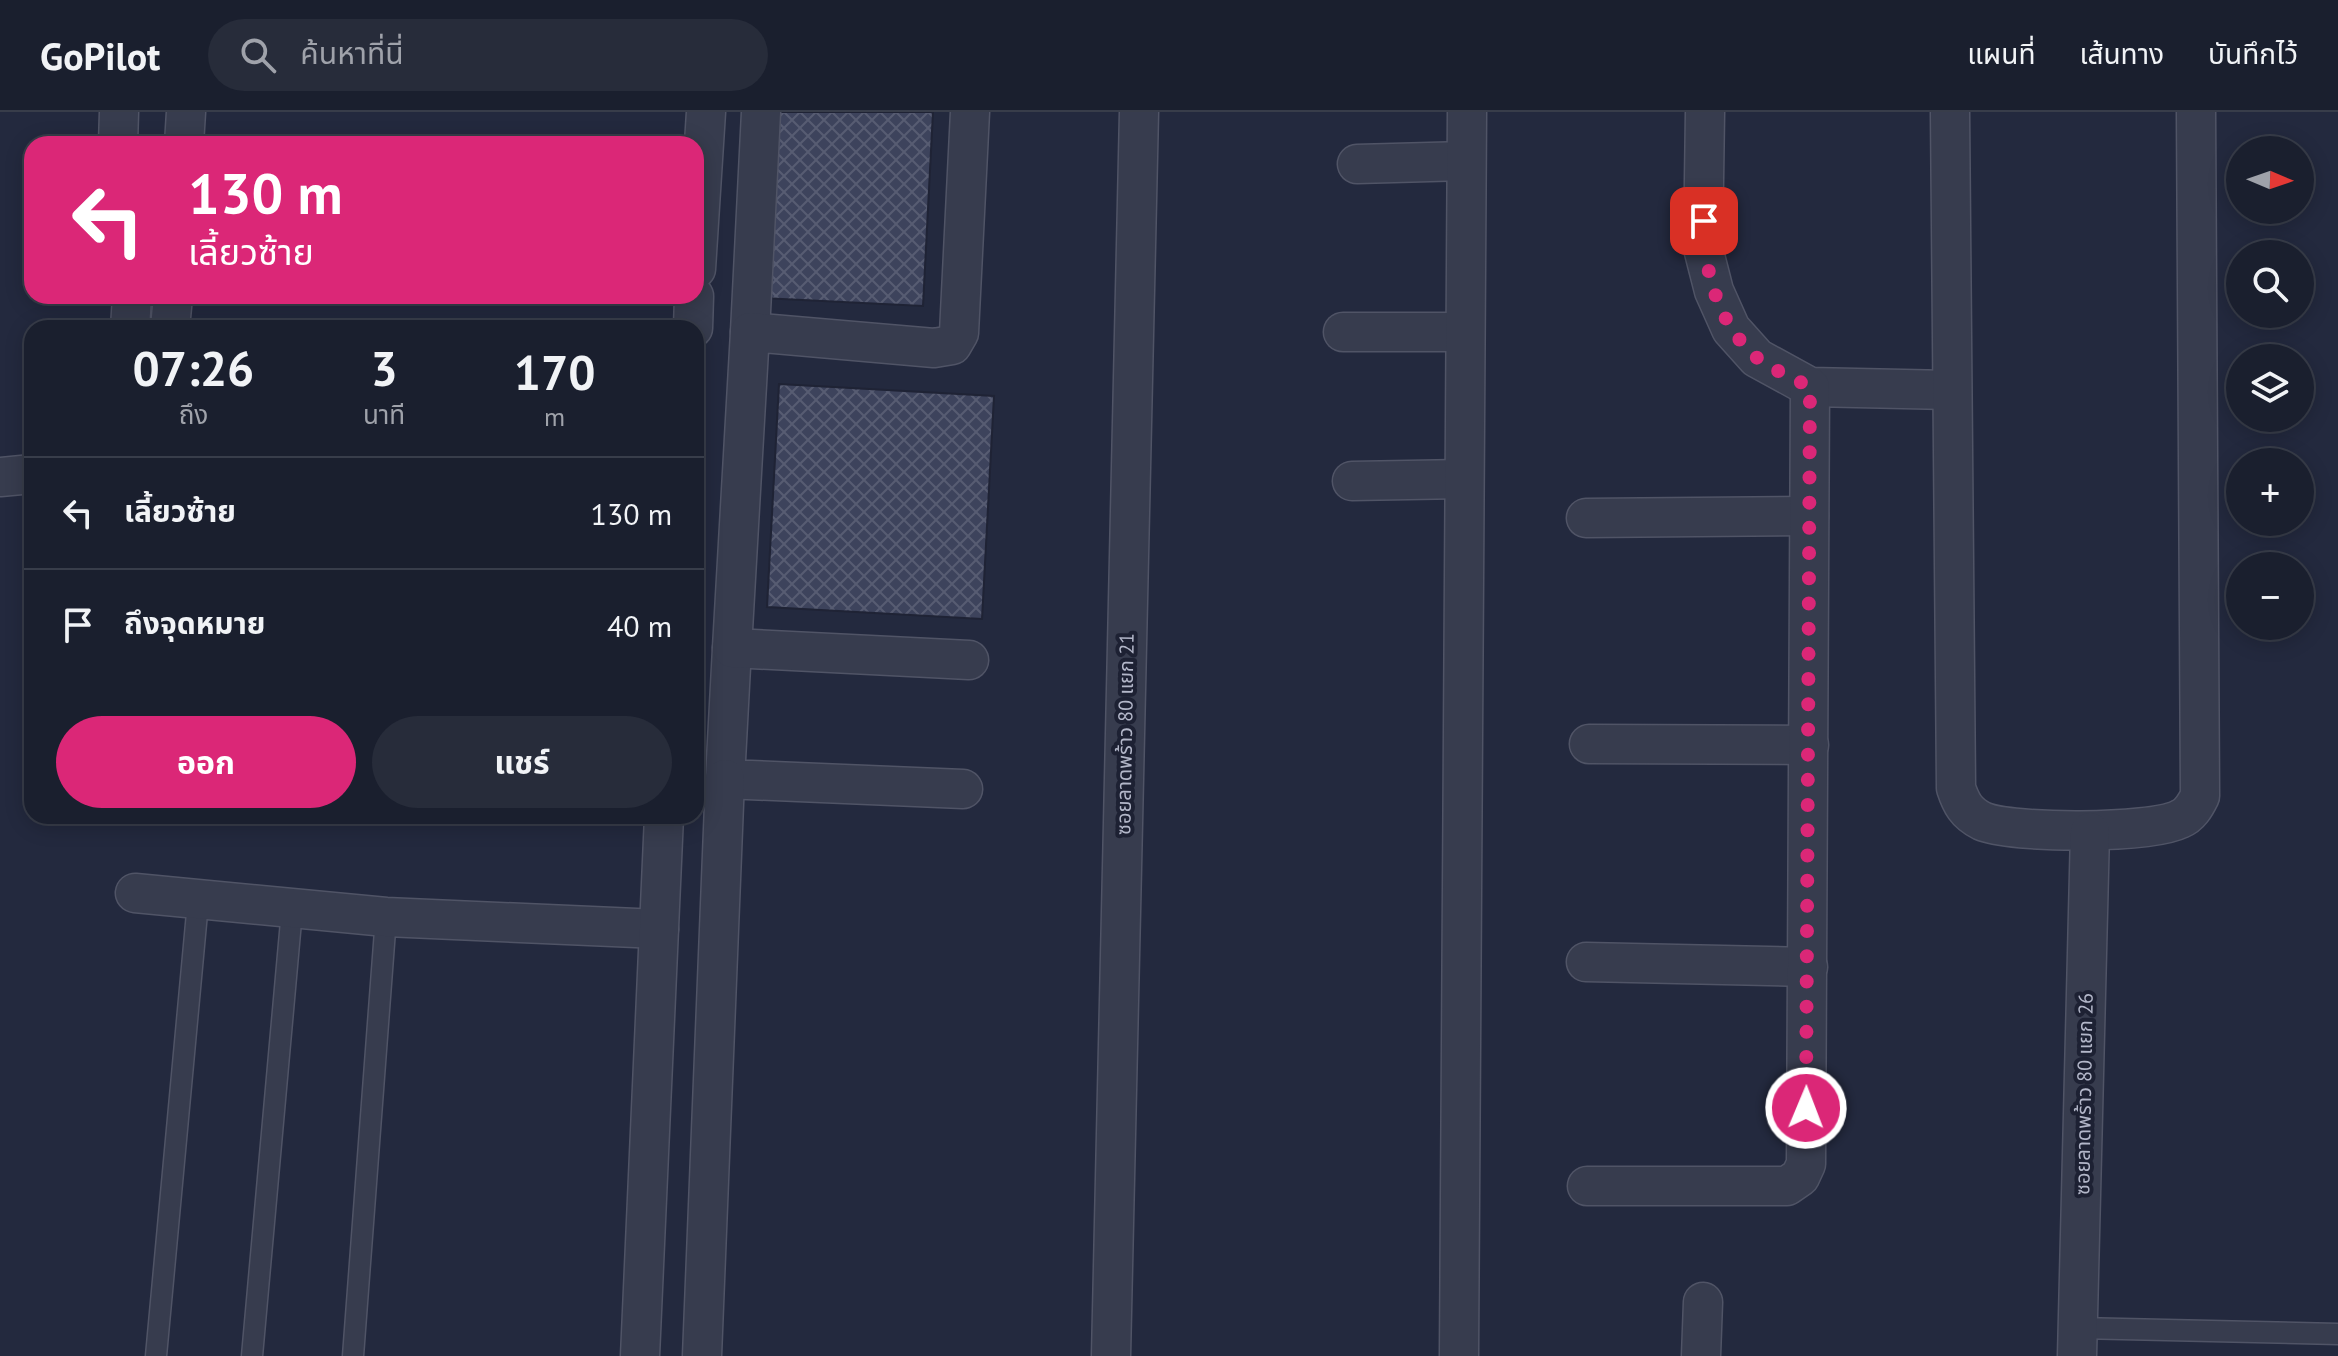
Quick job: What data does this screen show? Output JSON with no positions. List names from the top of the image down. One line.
{"streets":{"street":["ซอยลาดพร้าว 80 แยก 21","ซอยลาดพร้าว 80 แยก 26"]},"north":"right","page":{"header":"GoPilot","search":"ค้นหาที่นี่","nav":["แผนที่","เส้นทาง","บันทึกไว้"],"map_buttons":["+","−"],"turn":["130 m","เลี้ยวซ้าย"],"eta":["07:26","ถึง","3","นาที","170","m"],"list":[{"name":"เลี้ยวซ้าย","value":"130 m"},{"name":"ถึงจุดหมาย","value":"40 m"}],"buttons":["ออก","แชร์"]}}
